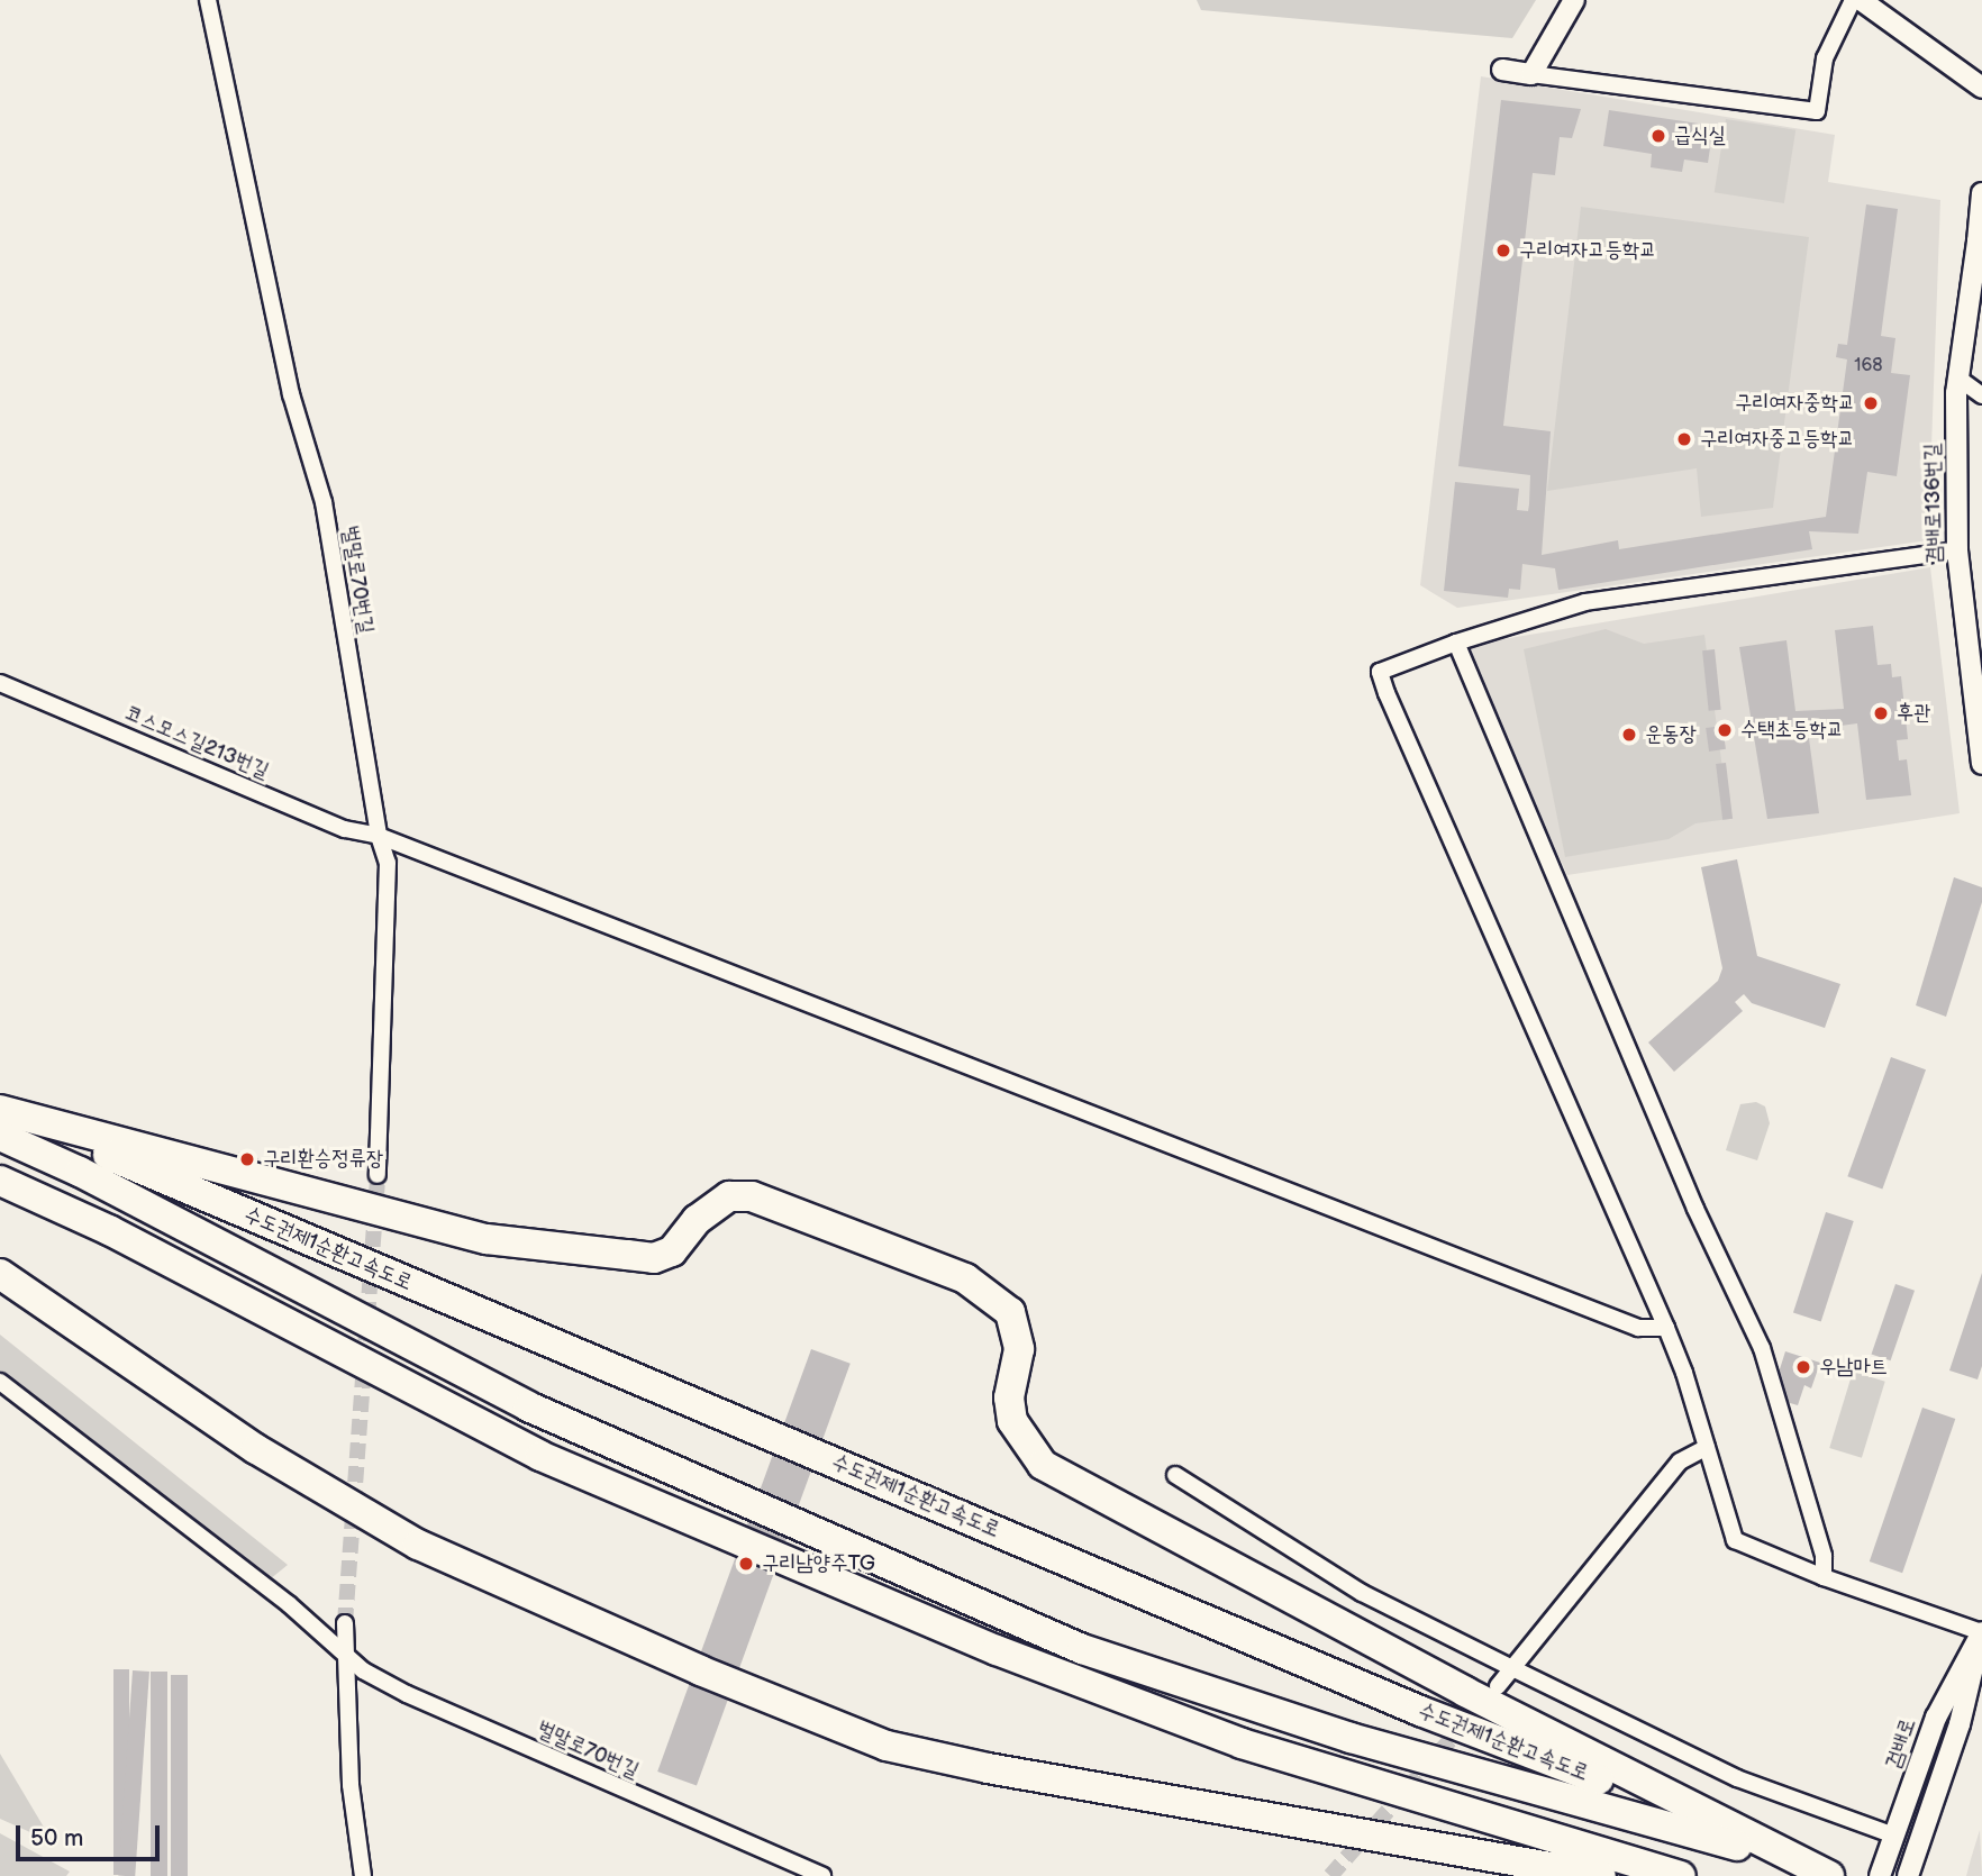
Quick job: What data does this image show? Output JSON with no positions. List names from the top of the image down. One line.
{"streets":{"highway":["수도권제1순환고속도로"],"street":["겸배로136번길","벌말로70번길","코스모스길213번길","검배로"]},"crossings":[["벌말로70번길","코스모스길213번길"]],"places":["급식실","구리여자고등학교","구리여자중학교","구리여자중고등학교","후관","수택초등학교","운동장","구리환승정류장","우남마트","구리남양주TG"],"house_numbers":["168"],"scale_bar":"50 m"}
